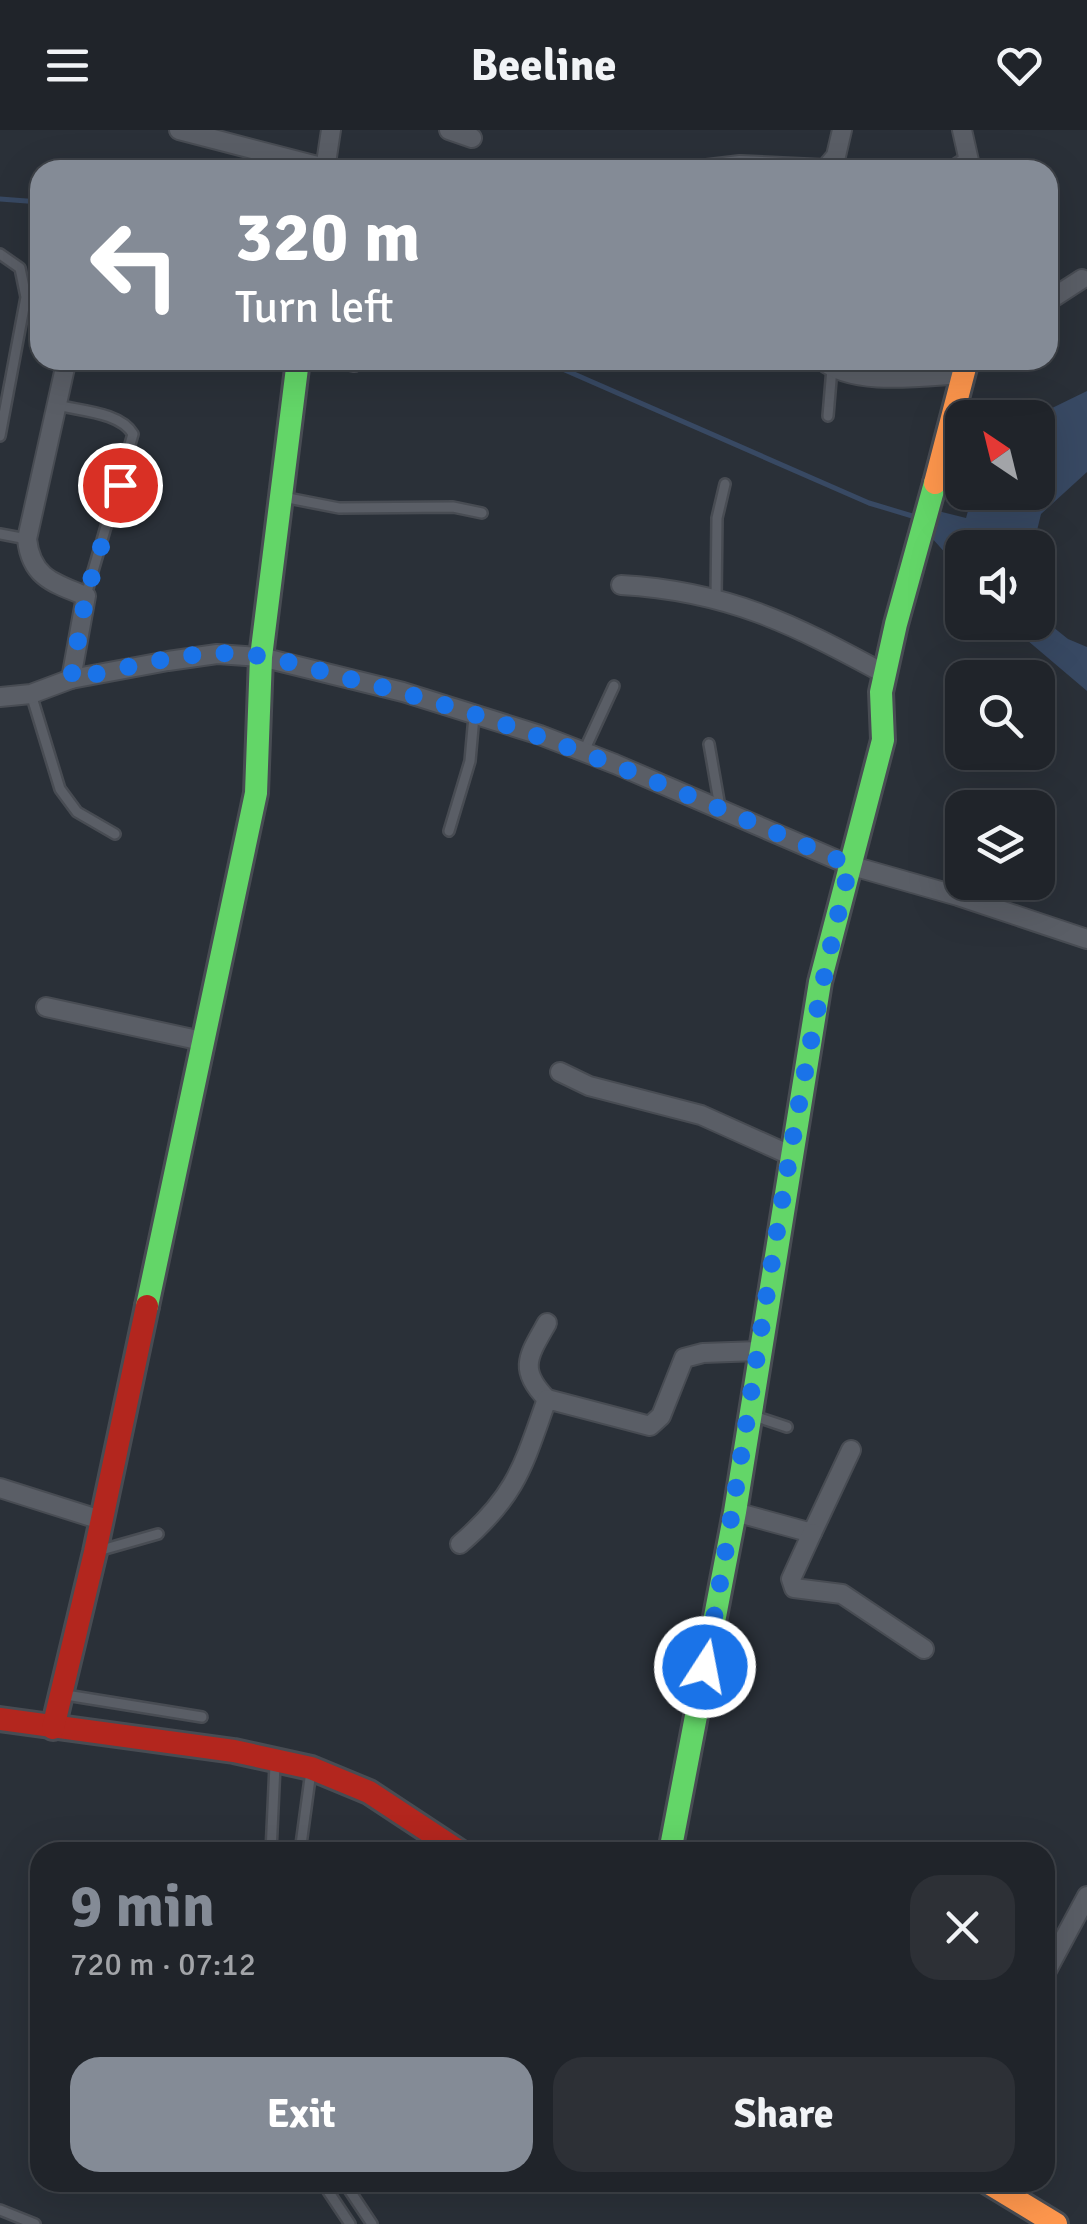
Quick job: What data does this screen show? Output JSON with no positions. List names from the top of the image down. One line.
{"north":"top left","page":{"header":"Beeline","turn":["320 m","Turn left"],"heading":["9 min","720 m · 07:12"],"buttons":["Exit","Share"]}}
